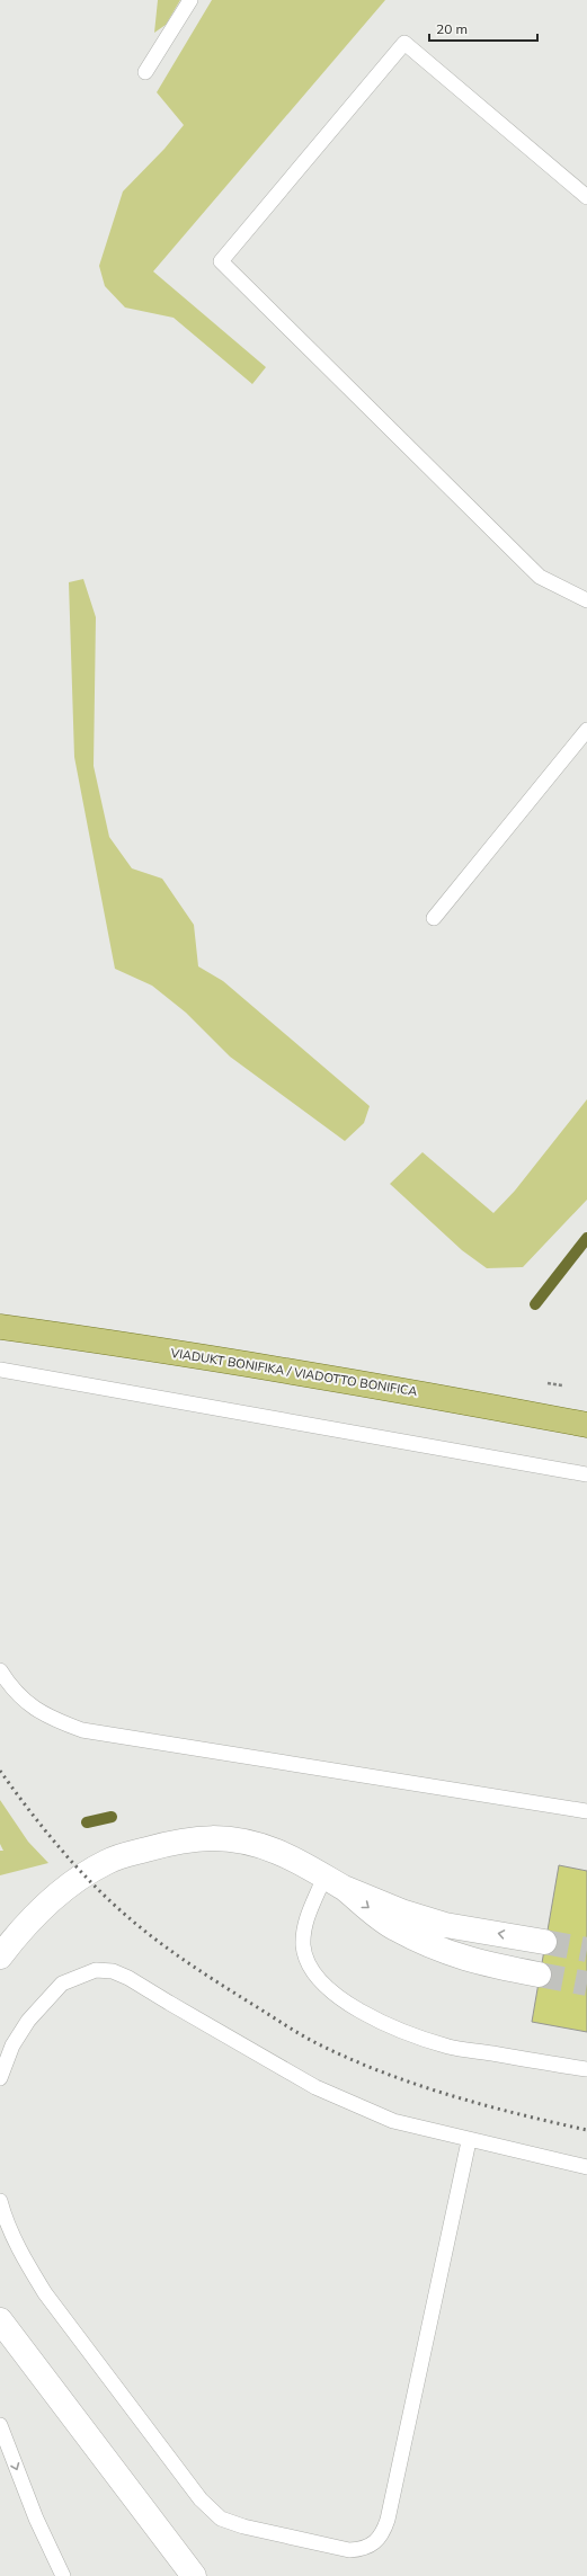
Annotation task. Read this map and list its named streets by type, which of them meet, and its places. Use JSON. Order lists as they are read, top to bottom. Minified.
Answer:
{"streets":{"main road":["VIADUKT BONIFIKA / VIADOTTO BONIFICA"]},"scale_bar":"20 m"}
